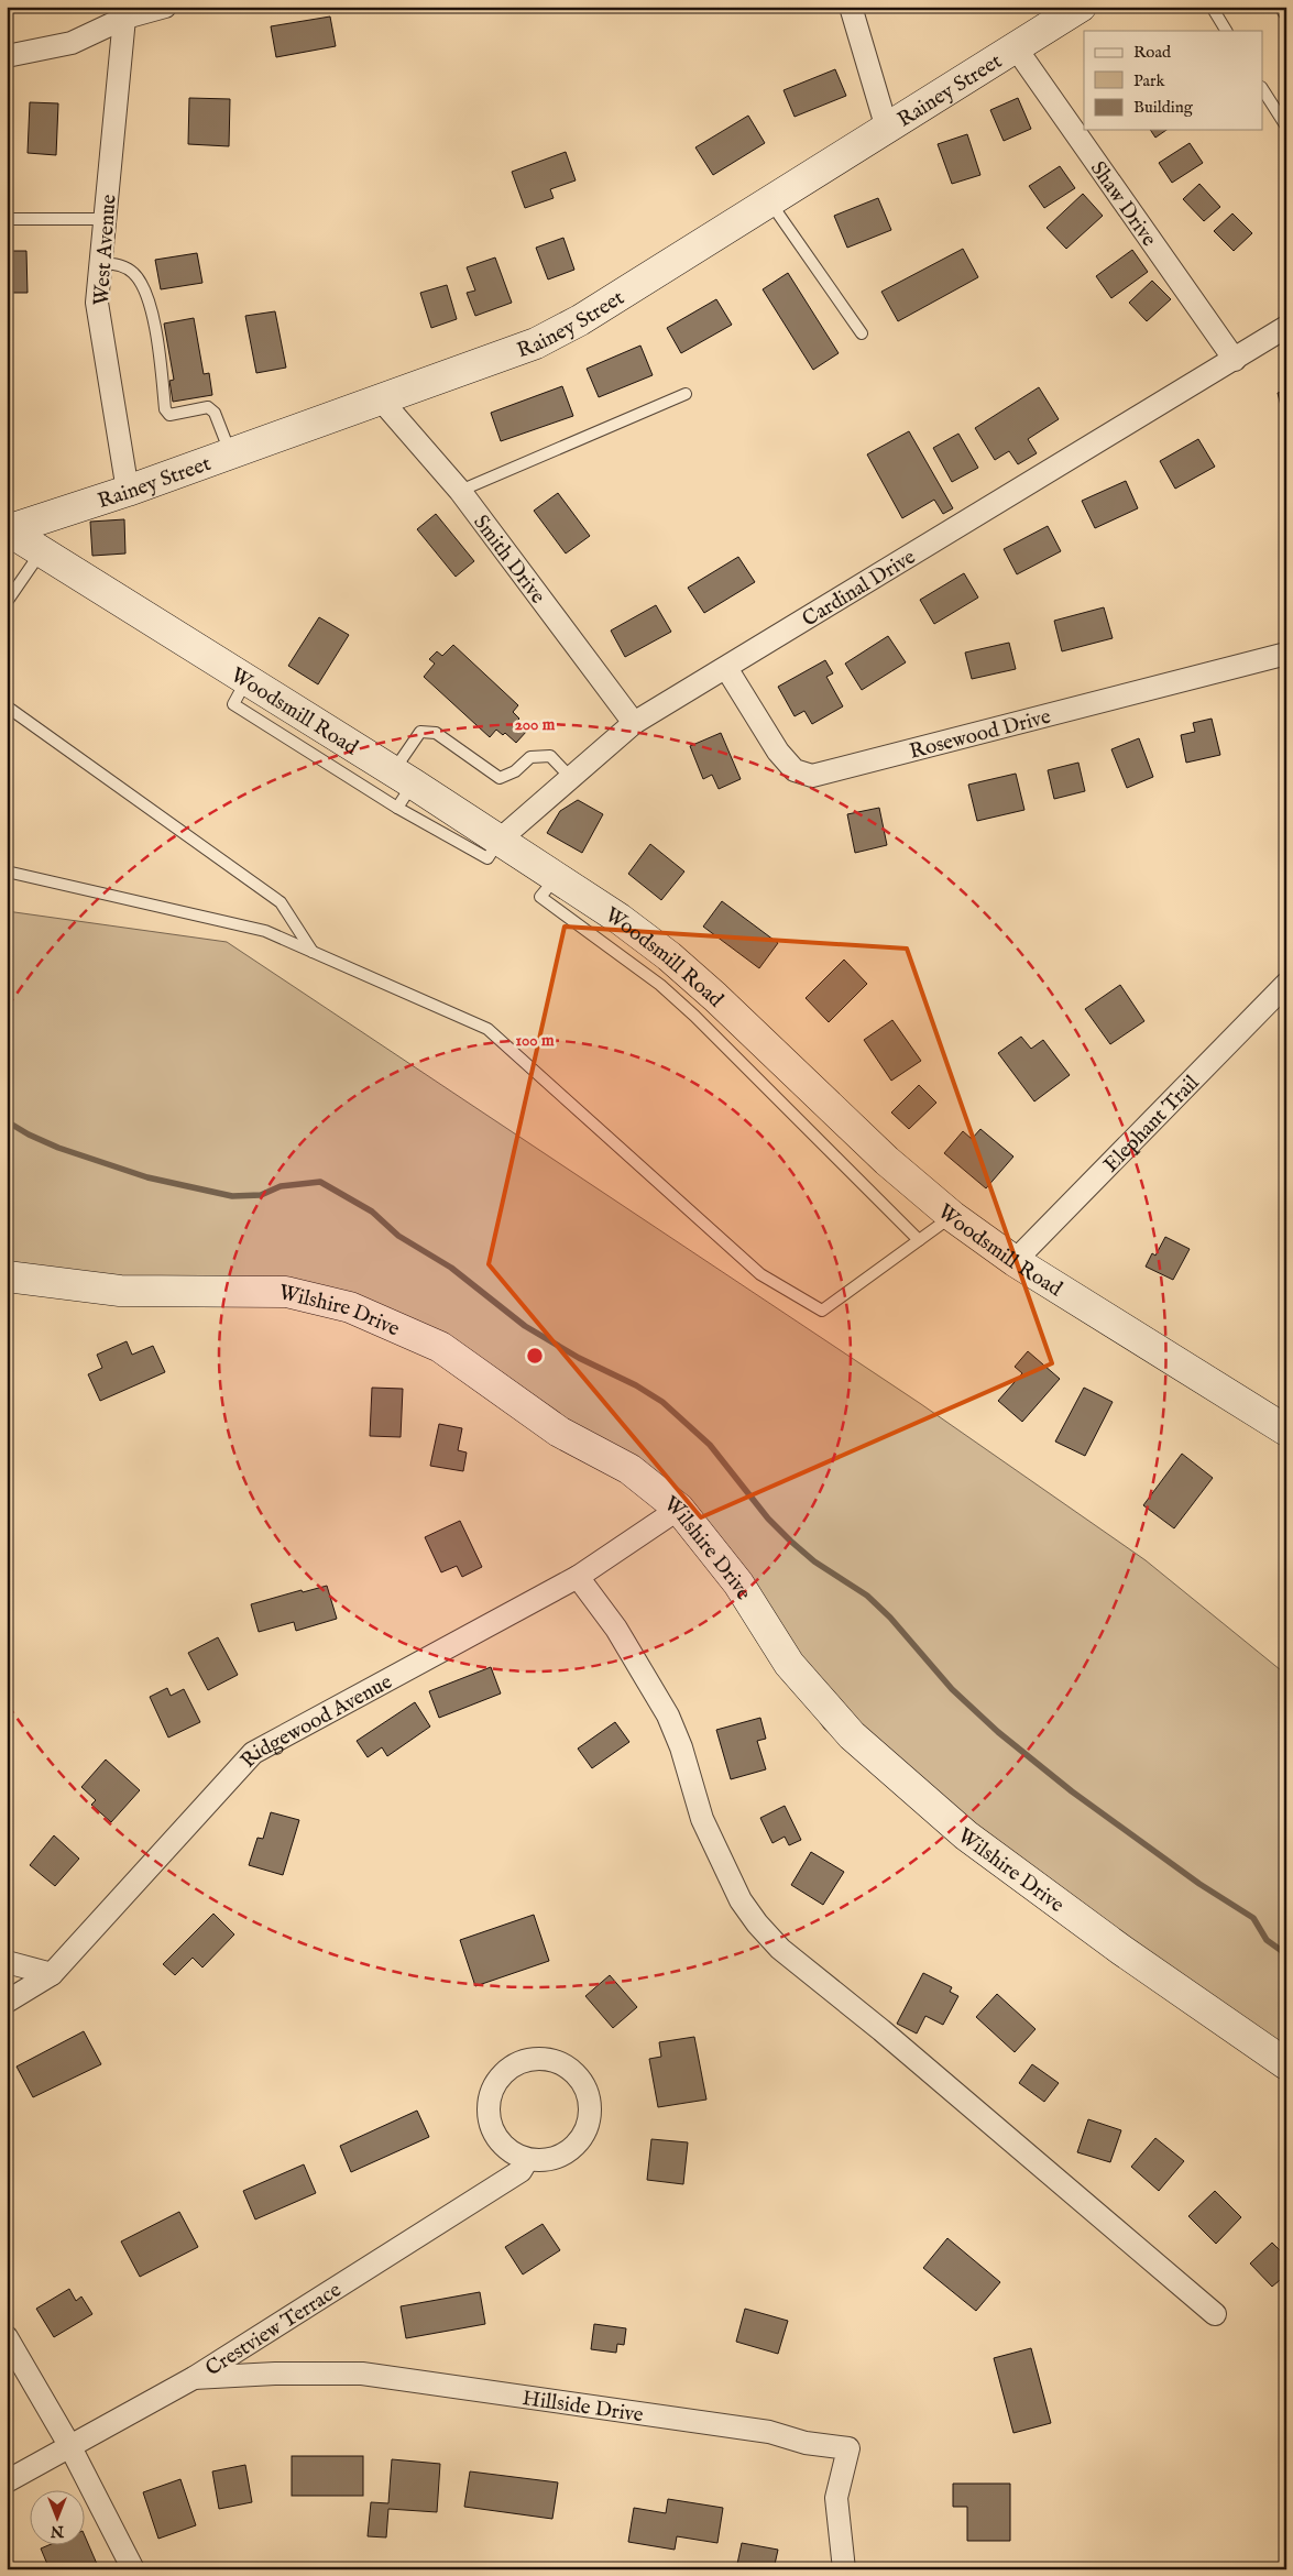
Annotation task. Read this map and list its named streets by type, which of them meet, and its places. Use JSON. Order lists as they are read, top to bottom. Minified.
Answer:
{"streets":{"street":["Rainey Street","Shaw Drive","West Avenue","Smith Drive","Cardinal Drive","Woodsmill Road","Rosewood Drive","Elephant Trail","Wilshire Drive","Ridgewood Avenue","Crestview Terrace","Hillside Drive"]},"crossings":[["Rainey Street","Shaw Drive"],["Rainey Street","West Avenue"],["Rainey Street","Smith Drive"],["Rainey Street","Woodsmill Road"],["Shaw Drive","Cardinal Drive"],["Smith Drive","Cardinal Drive"],["Cardinal Drive","Woodsmill Road"],["Cardinal Drive","Rosewood Drive"],["Woodsmill Road","Elephant Trail"],["Wilshire Drive","Ridgewood Avenue"],["Crestview Terrace","Hillside Drive"]],"legend":["Road","Park","Building"],"north":"bottom","rings":["200 m","100 m"]}
